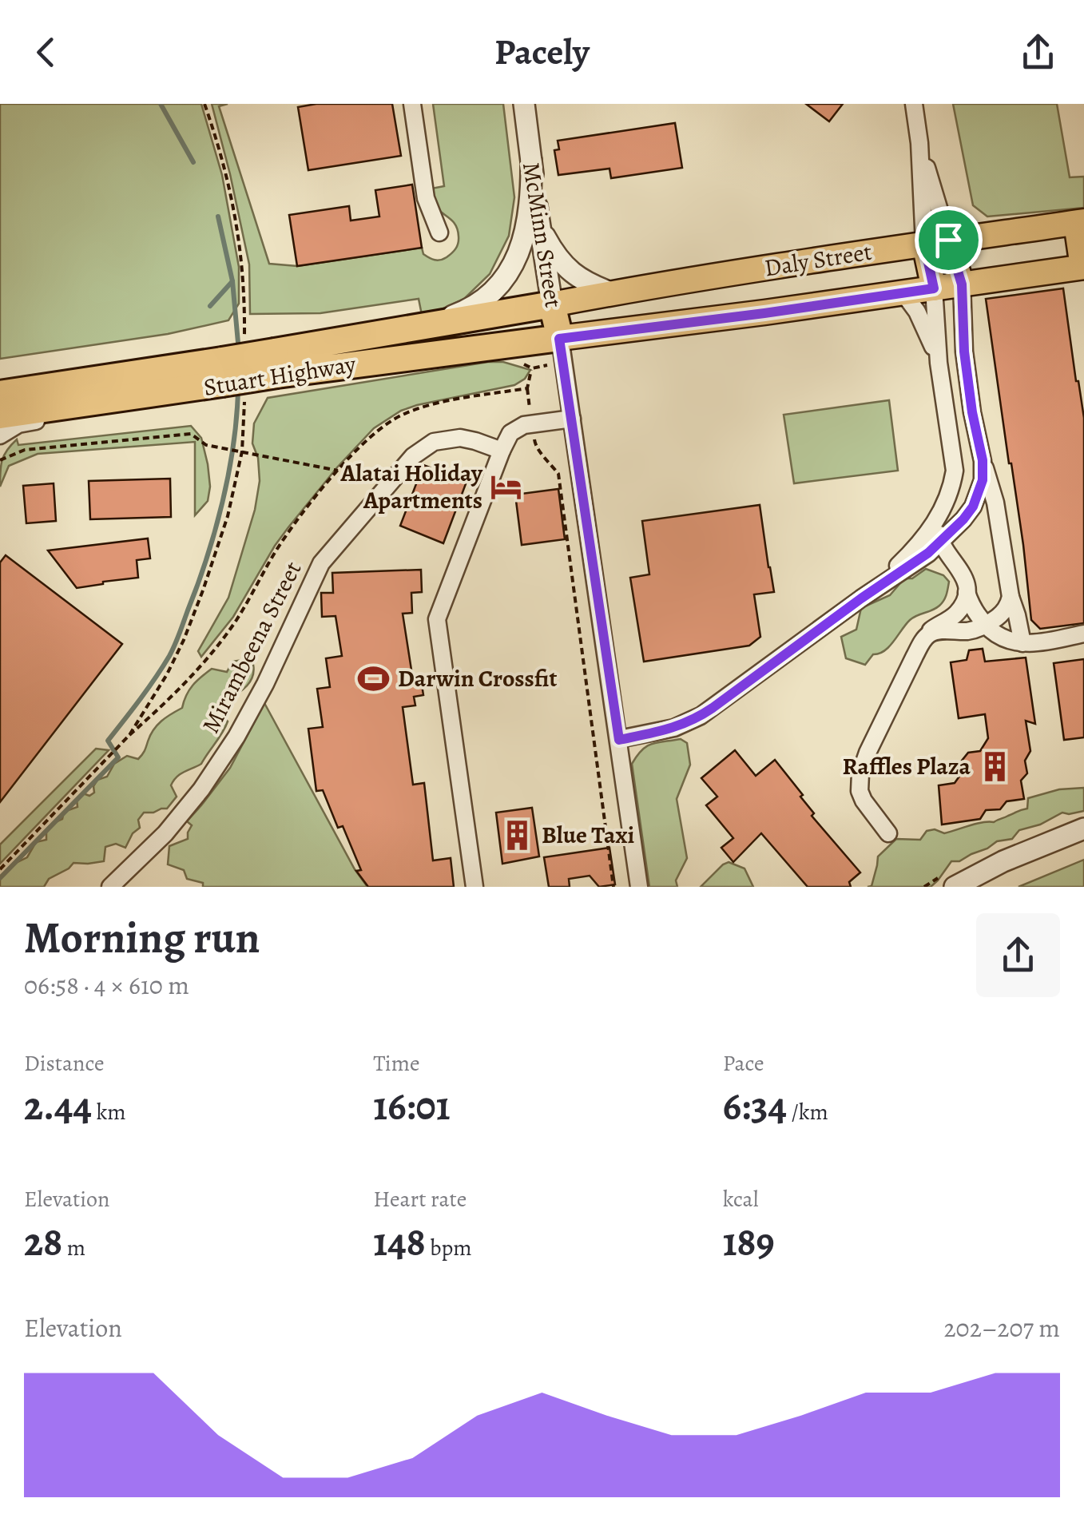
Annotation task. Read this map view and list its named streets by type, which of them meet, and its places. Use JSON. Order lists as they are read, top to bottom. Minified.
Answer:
{"streets":{"highway":["McMinn Street","Stuart Highway"],"main road":["Daly Street"],"street":["Mirambeena Street"]},"crossings":[["McMinn Street","Daly Street"],["McMinn Street","Stuart Highway"],["Daly Street","Stuart Highway"]],"places":{"hotel":["Alatai Holiday Apartments"],"sports":["Darwin Crossfit"],"building":["Raffles Plaza","Blue Taxi"]},"page":{"header":"Pacely","heading":["Morning run","06:58 · 4 × 610 m"],"stats":[["Distance","2.44 km"],["Time","16:01"],["Pace","6:34 /km"],["Elevation","28 m"],["Heart rate","148 bpm"],["kcal","189"]],"chart":["Elevation","202–207 m"]}}
